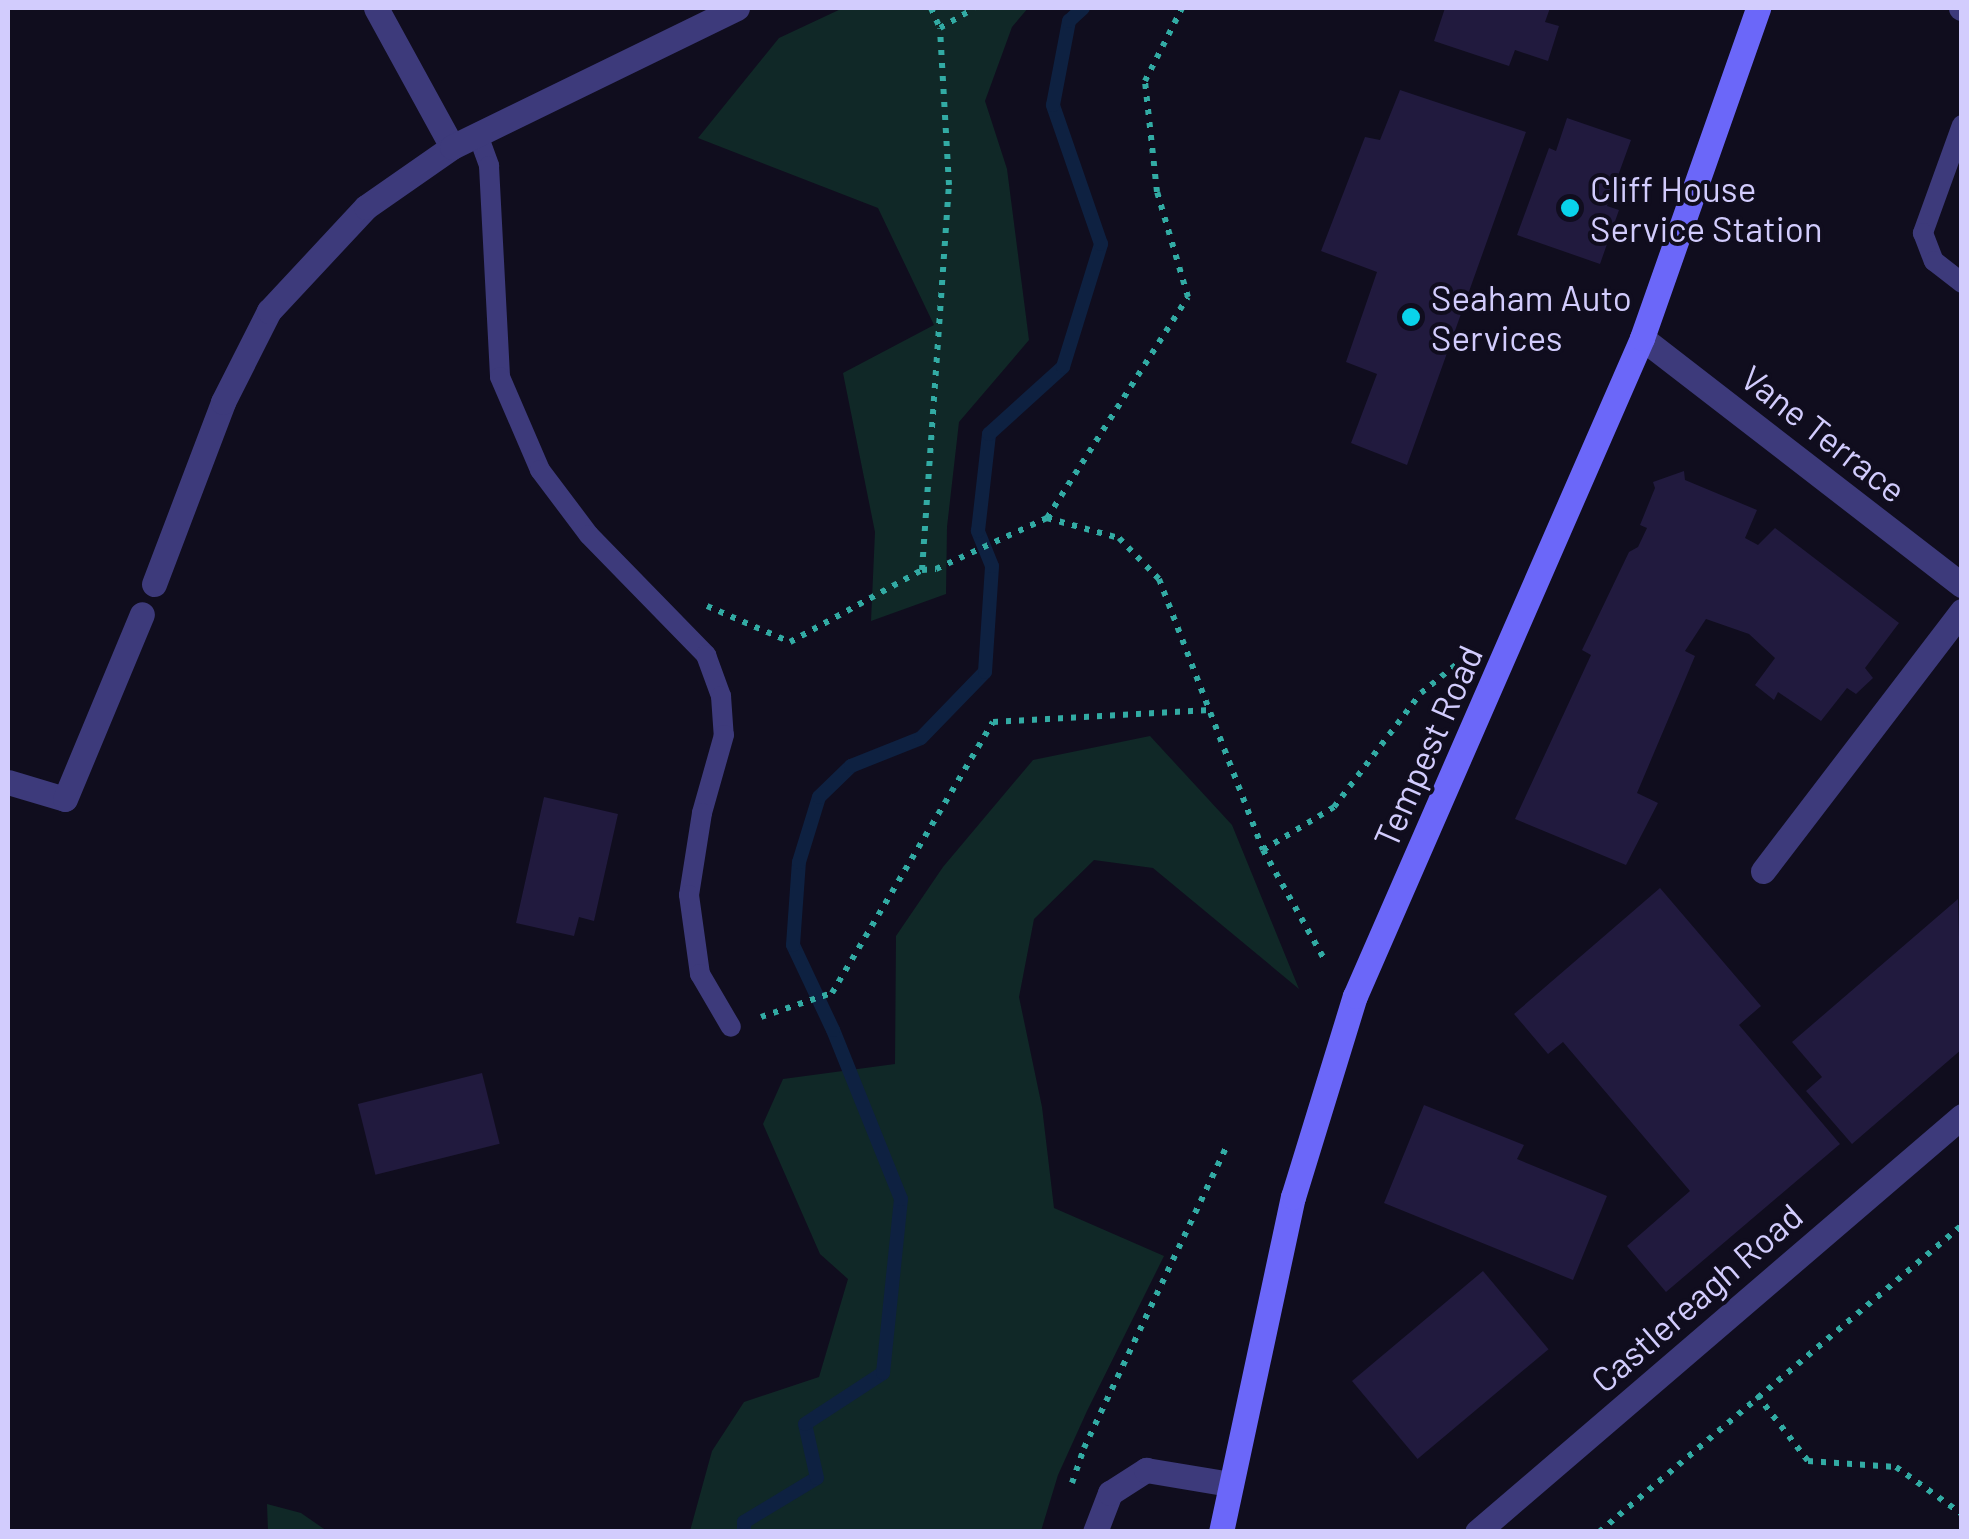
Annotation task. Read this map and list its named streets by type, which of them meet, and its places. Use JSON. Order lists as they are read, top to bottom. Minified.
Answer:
{"streets":{"main road":["Tempest Road"],"street":["Vane Terrace","Castlereagh Road"]},"crossings":[["Vane Terrace","Tempest Road"]],"places":["Cliff House Service Station","Seaham Auto Services"]}
